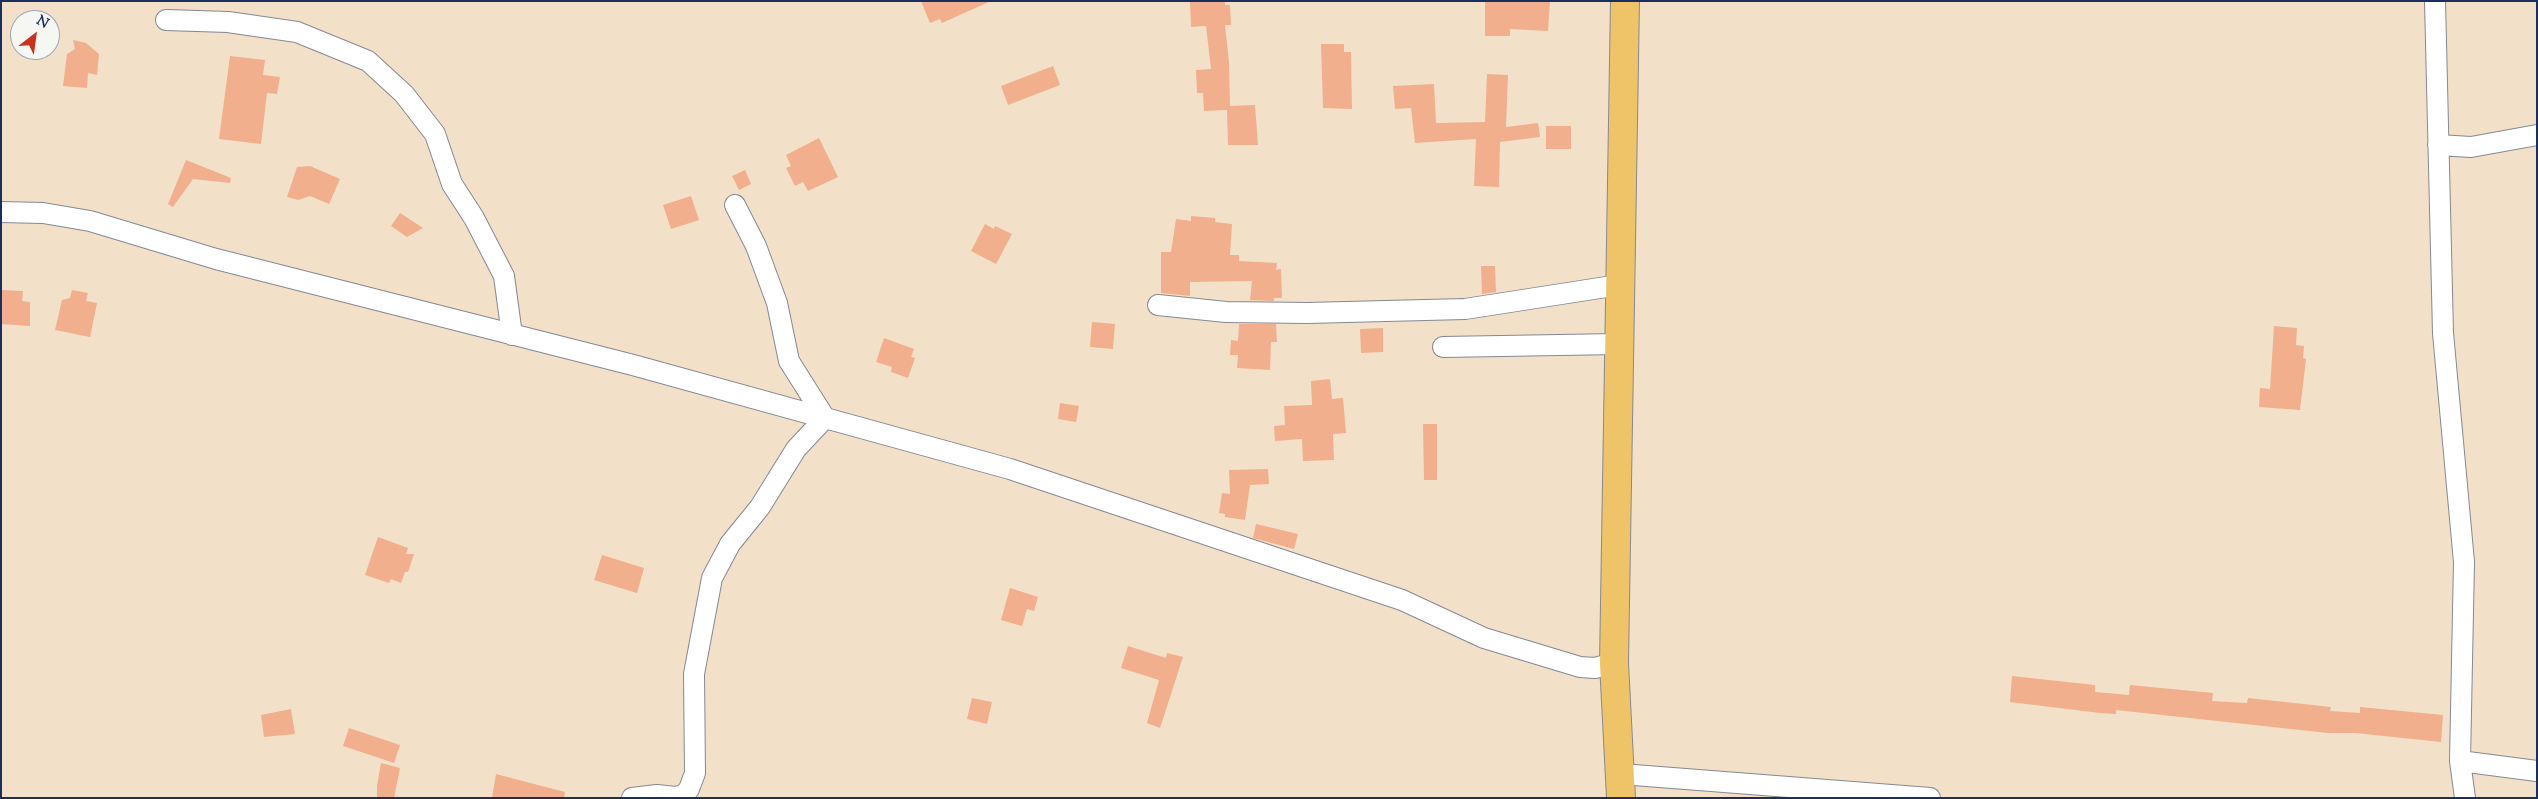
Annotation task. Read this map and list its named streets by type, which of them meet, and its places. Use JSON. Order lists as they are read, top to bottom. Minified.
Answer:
{"north":"top right"}
